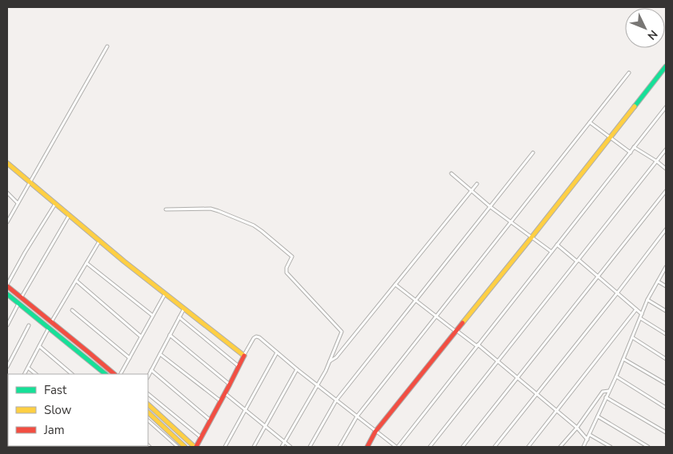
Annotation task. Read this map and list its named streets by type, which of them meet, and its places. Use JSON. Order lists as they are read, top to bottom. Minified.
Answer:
{"legend":["Fast","Slow","Jam"],"north":"bottom right"}
